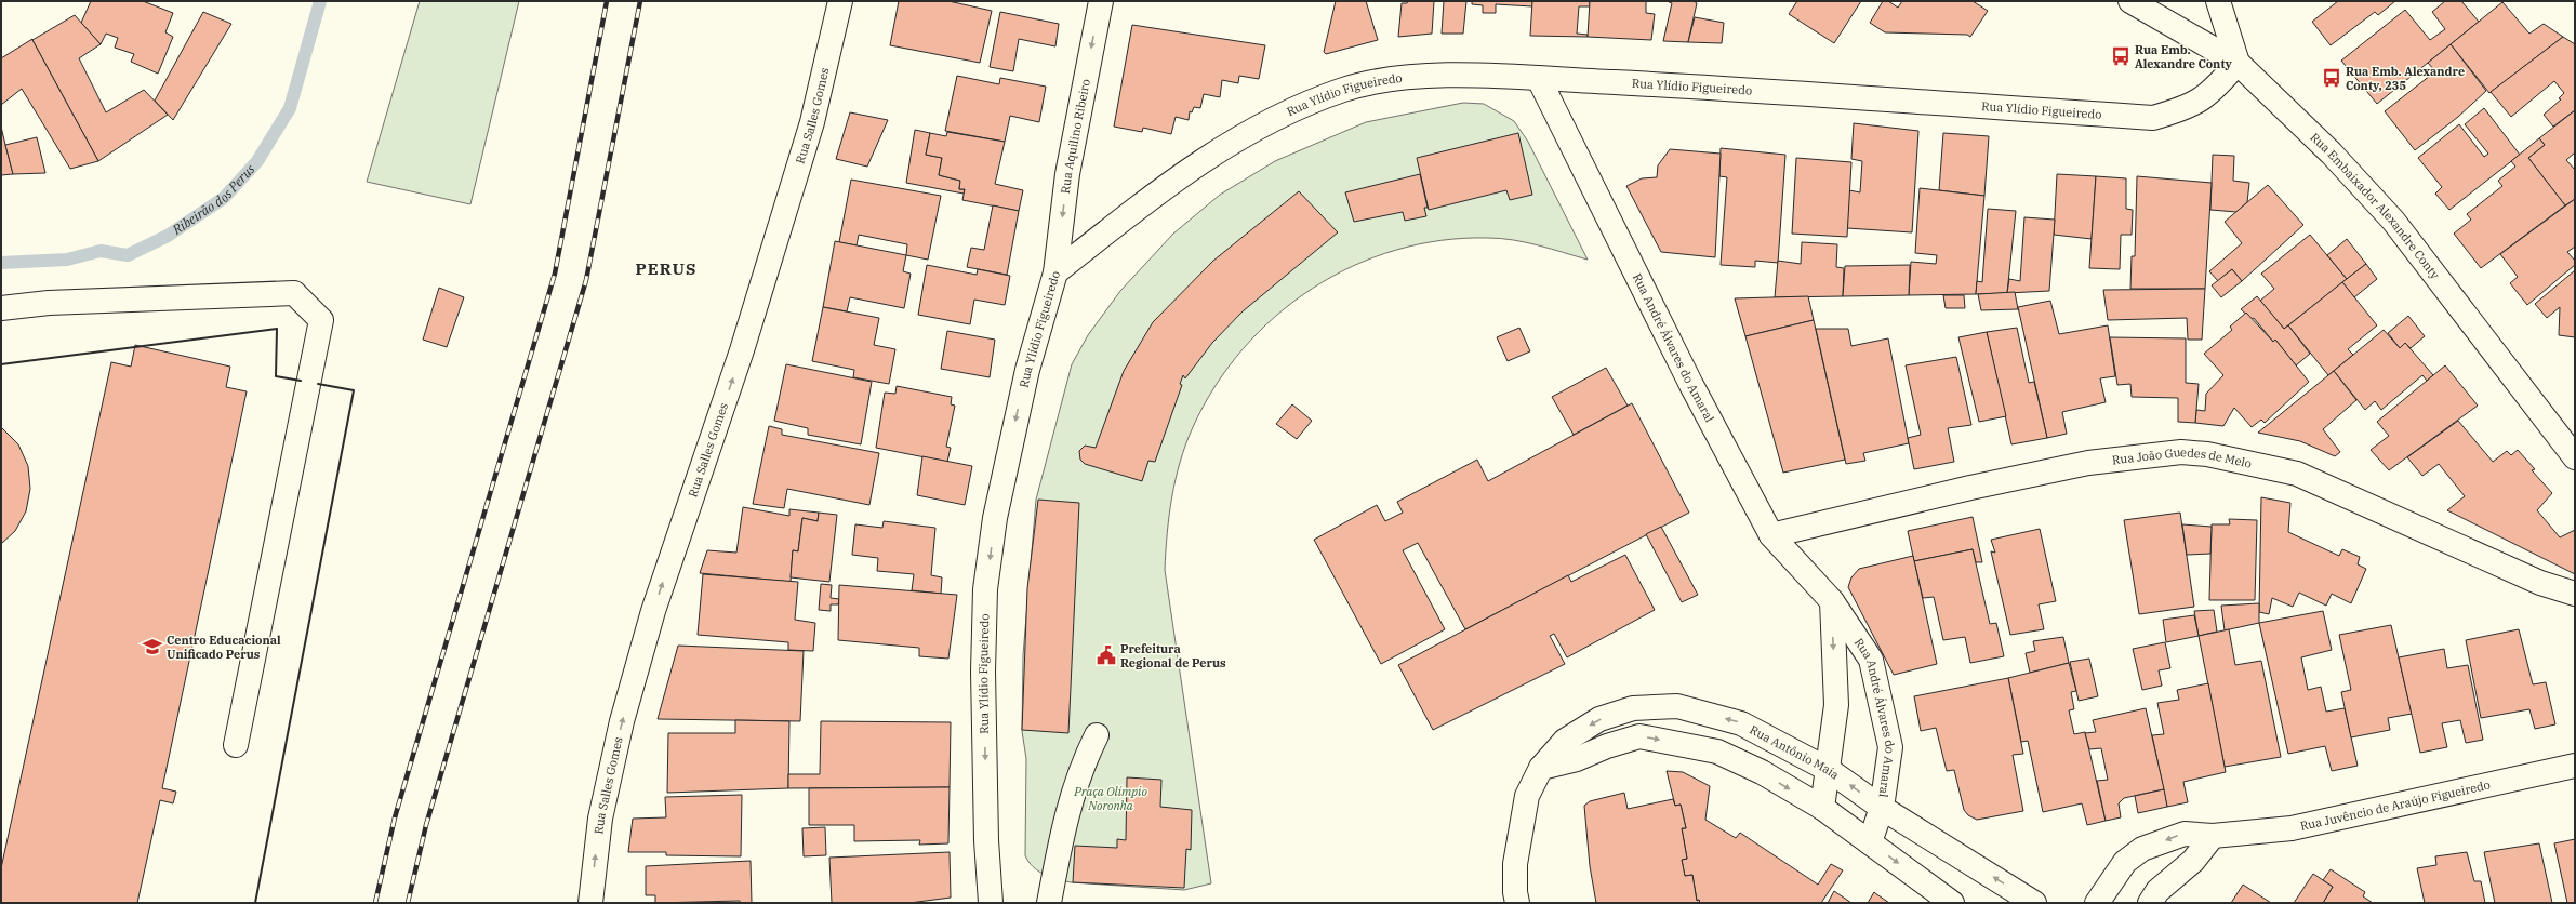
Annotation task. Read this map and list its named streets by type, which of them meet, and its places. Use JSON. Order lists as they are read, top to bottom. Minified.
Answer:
{"streets":{"street":["Rua Ylídio Figueiredo","Rua Salles Gomes","Rua Aquilino Ribeiro","Rua Embaixador Alexandre Conty","Rua André Álvares do Amaral","Rua João Guedes de Melo","Rua Antônio Maia","Rua Juvêncio de Araújo Figueiredo"]},"crossings":[["Rua Ylídio Figueiredo","Rua Aquilino Ribeiro"],["Rua Ylídio Figueiredo","Rua Embaixador Alexandre Conty"],["Rua Ylídio Figueiredo","Rua André Álvares do Amaral"],["Rua André Álvares do Amaral","Rua João Guedes de Melo"],["Rua André Álvares do Amaral","Rua Antônio Maia"]],"one_way":["Rua Salles Gomes","Rua Aquilino Ribeiro"],"districts":["PERUS"],"water":["Ribeirão dos Perus"],"parks":["Praça Olímpio Noronha"],"places":{"bus stop":["Rua Emb. Alexandre Conty","Rua Emb. Alexandre Conty, 235"],"school or university":["Centro Educacional Unificado Perus"],"public building":["Prefeitura Regional de Perus"]}}
